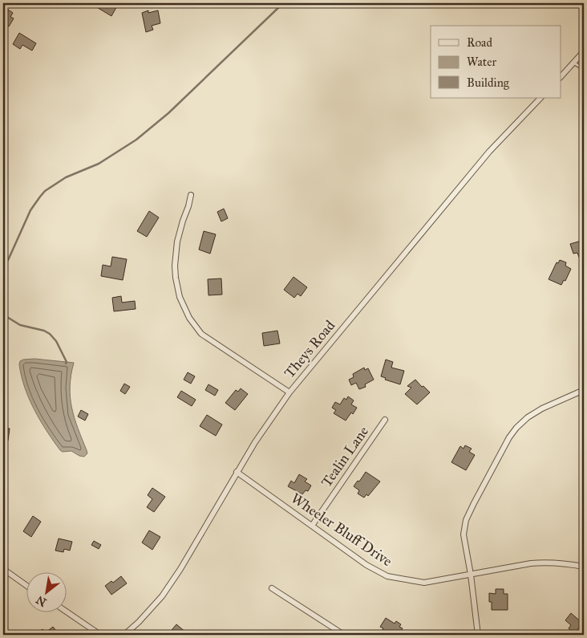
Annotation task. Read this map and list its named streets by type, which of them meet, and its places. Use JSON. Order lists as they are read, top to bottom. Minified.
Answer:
{"streets":{"street":["Theys Road","Tealin Lane","Wheeler Bluff Drive"]},"crossings":[["Theys Road","Wheeler Bluff Drive"],["Tealin Lane","Wheeler Bluff Drive"]],"legend":["Road","Water","Building"],"north":"bottom left"}
